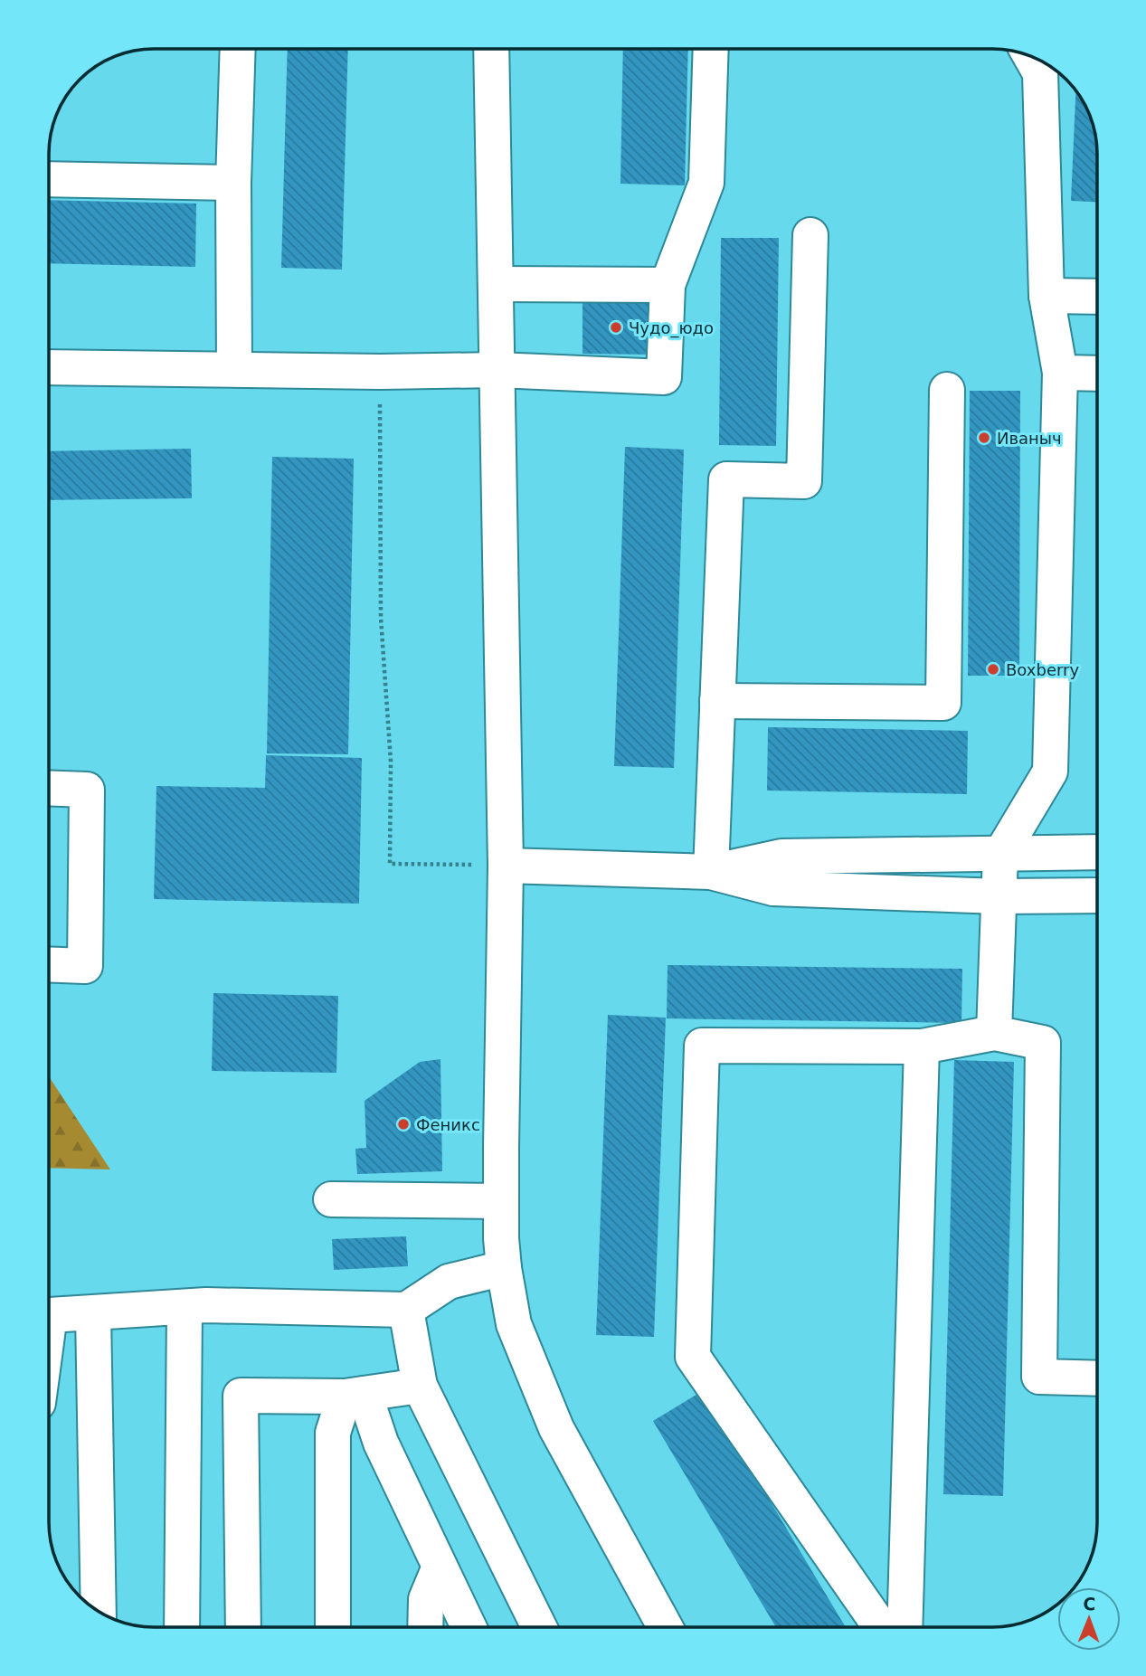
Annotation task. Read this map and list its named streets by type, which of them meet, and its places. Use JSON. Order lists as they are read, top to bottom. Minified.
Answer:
{"places":["Чудо_юдо","Иваныч","Boxberry","Феникс"],"north":"top"}
